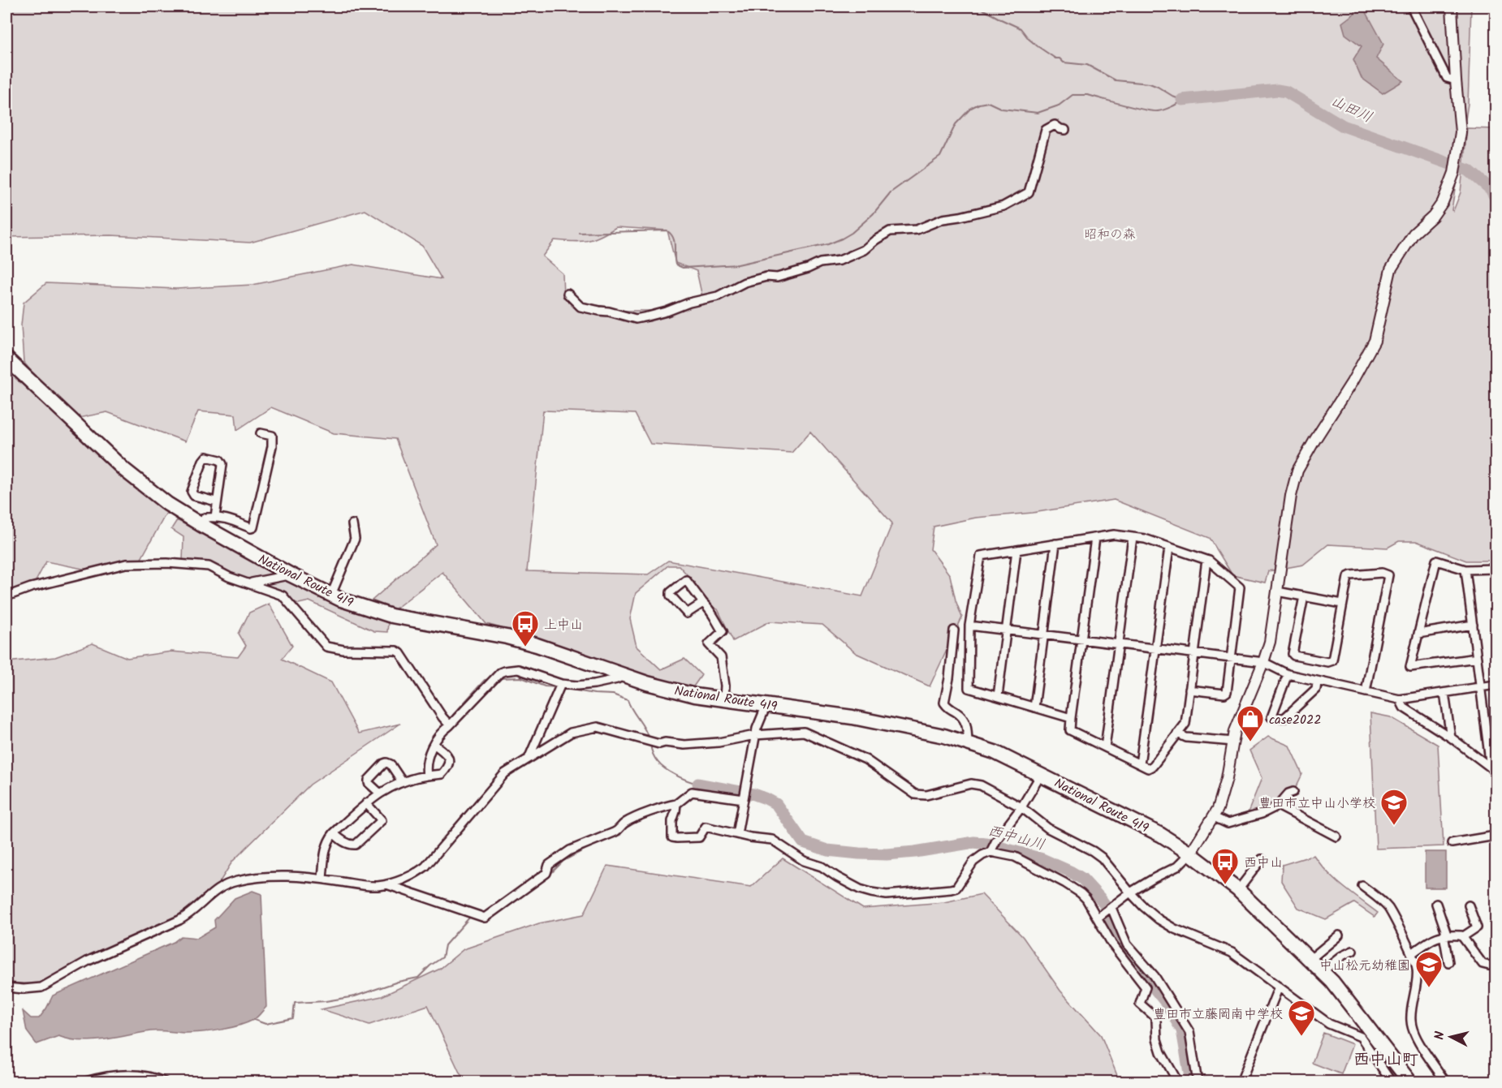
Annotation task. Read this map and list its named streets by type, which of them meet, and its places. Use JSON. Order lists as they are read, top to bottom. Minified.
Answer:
{"streets":{"highway":["National Route 419"]},"districts":["西中山町"],"water":["山田川","西中山川"],"parks":["昭和の森"],"places":{"bus stop":["上中山","西中山"],"shop":["case2022"],"school or university":["豊田市立中山小学校","中山松元幼稚園","豊田市立藤岡南中学校"]},"north":"left"}
